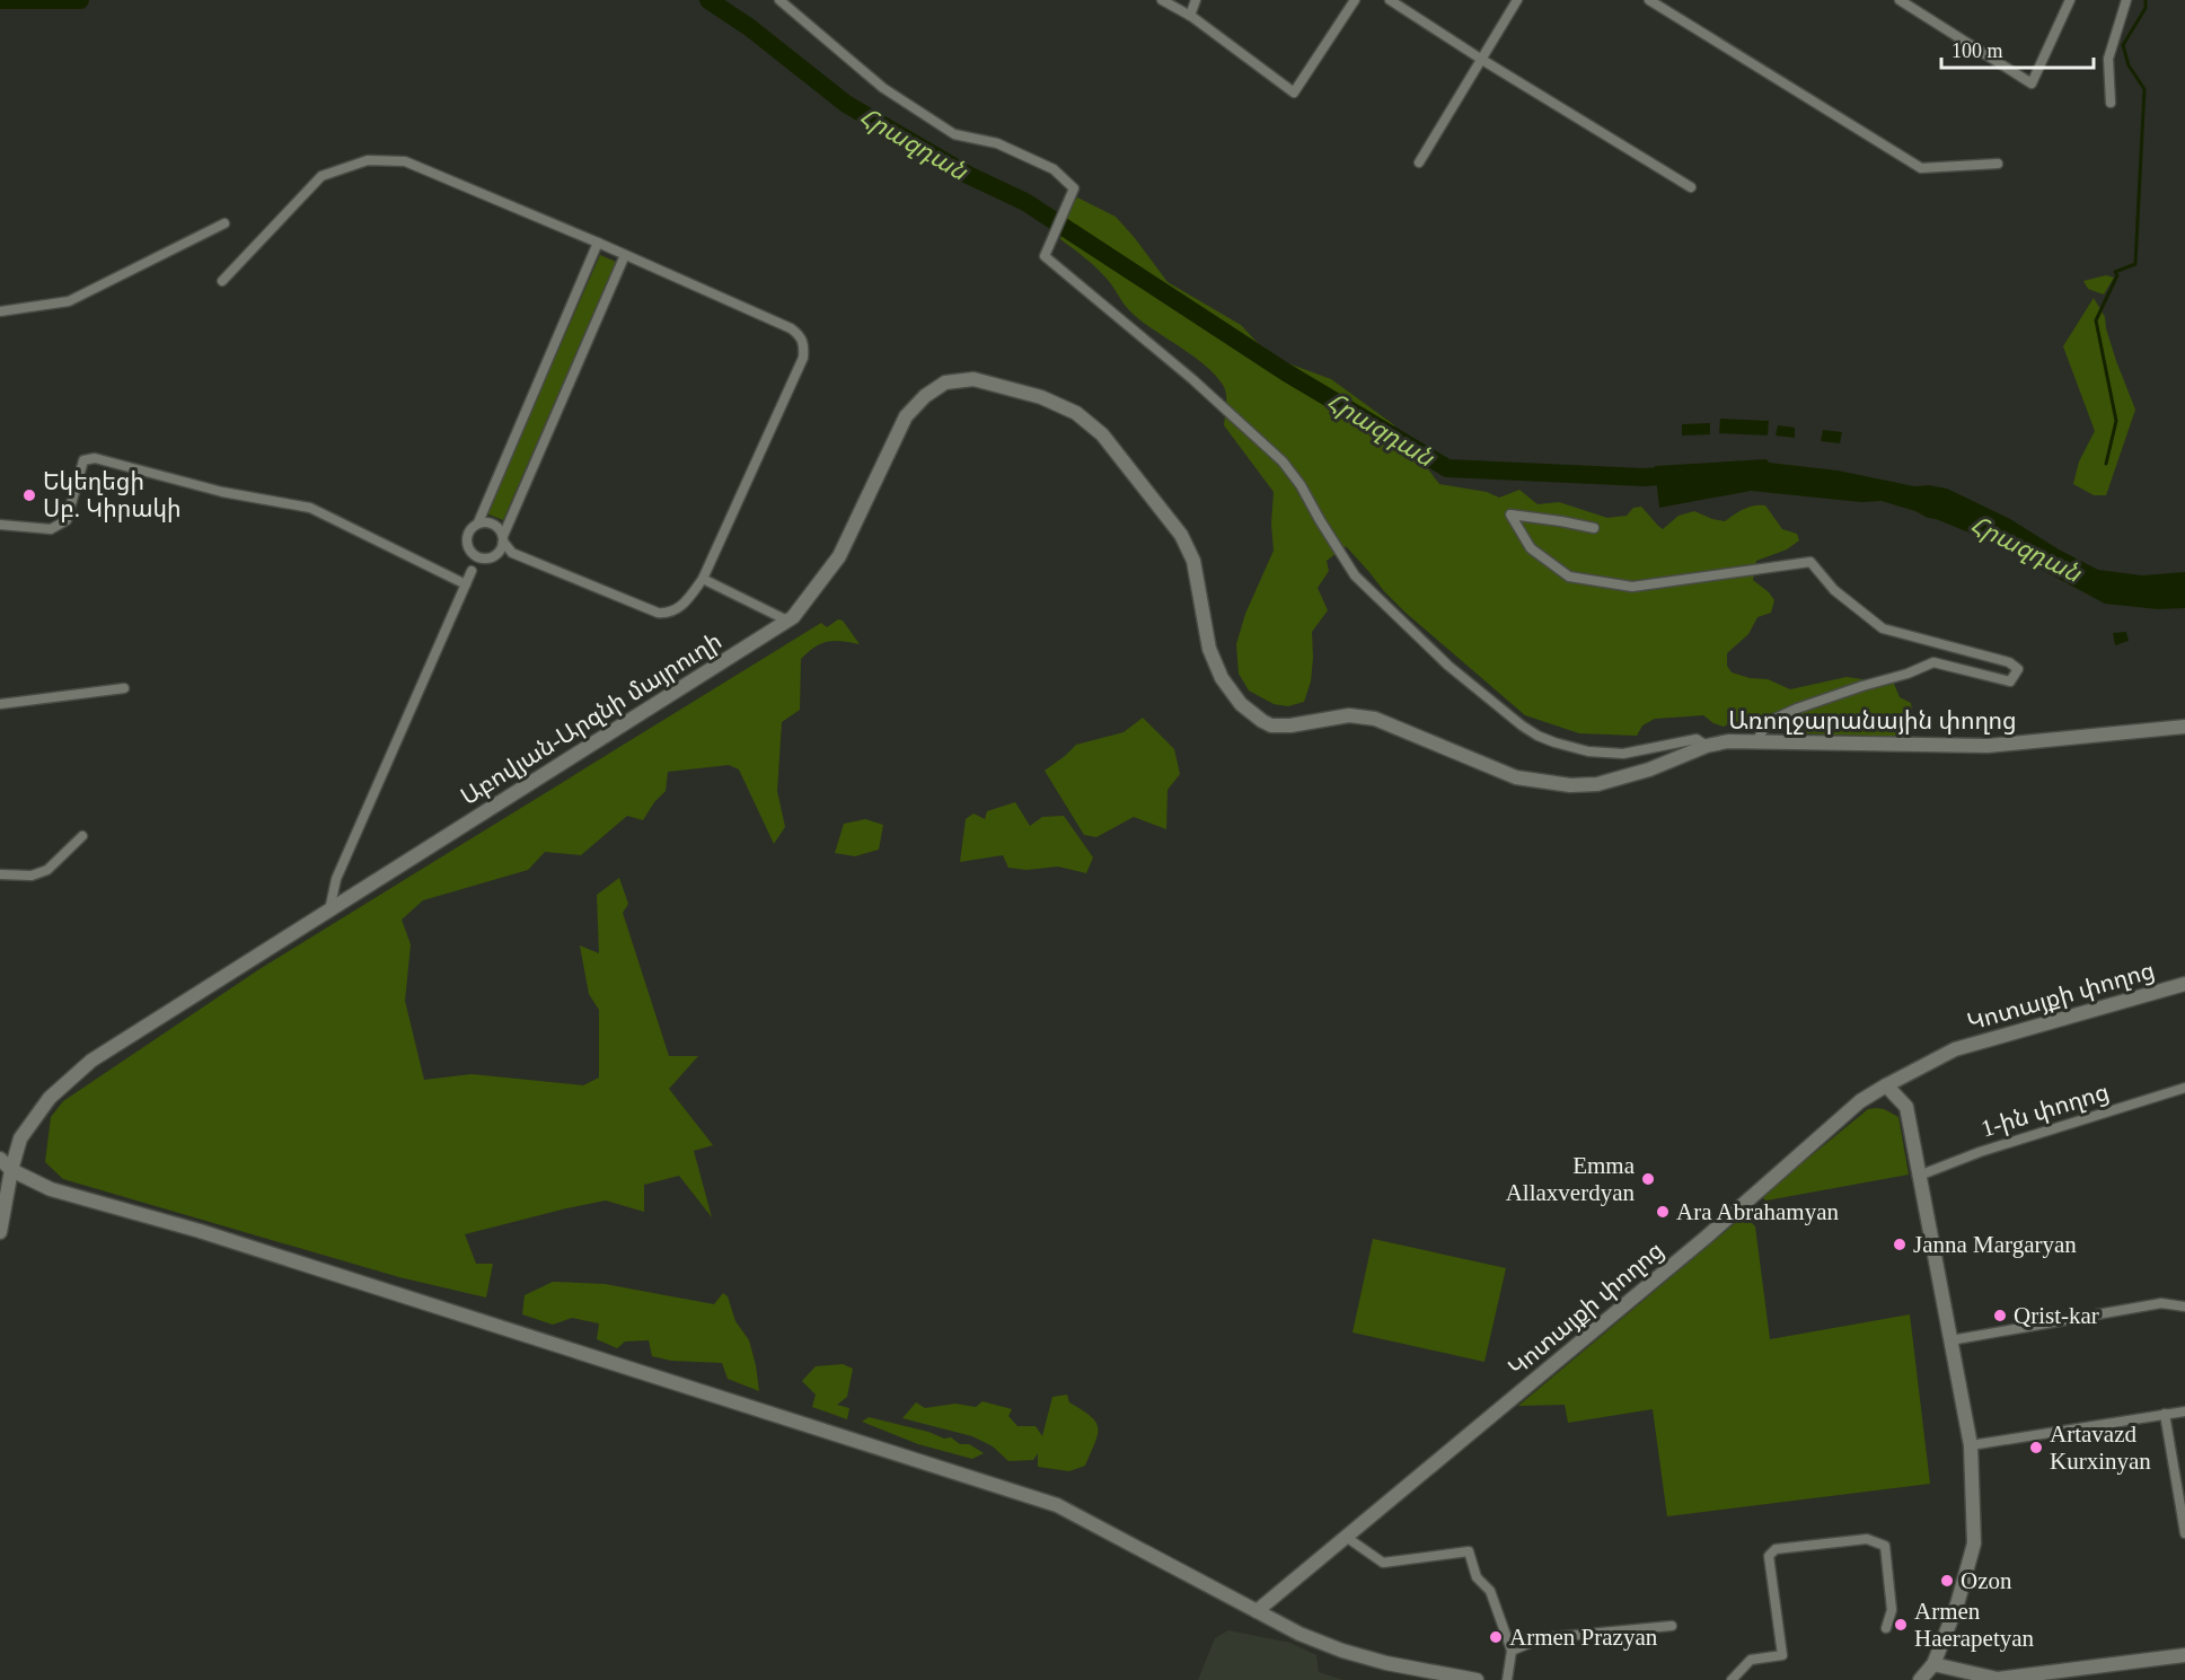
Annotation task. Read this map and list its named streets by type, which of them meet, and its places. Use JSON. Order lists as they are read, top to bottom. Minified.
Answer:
{"streets":{"street":["Աբովյան-Արզնի մայրուղի","Առողջարանային փողոց","Կոտայքի փողոց","1-ին փողոց"]},"crossings":[["Աբովյան-Արզնի մայրուղի","Առողջարանային փողոց"]],"water":["Հրազդան"],"places":["Եկեղեցի Սբ. Կիրակի","Emma Allaxverdyan","Ara Abrahamyan","Janna Margaryan","Qrist-kar","Artavazd Kurxinyan","Ozon","Armen Haerapetyan","Armen Prazyan"],"scale_bar":"100 m"}
